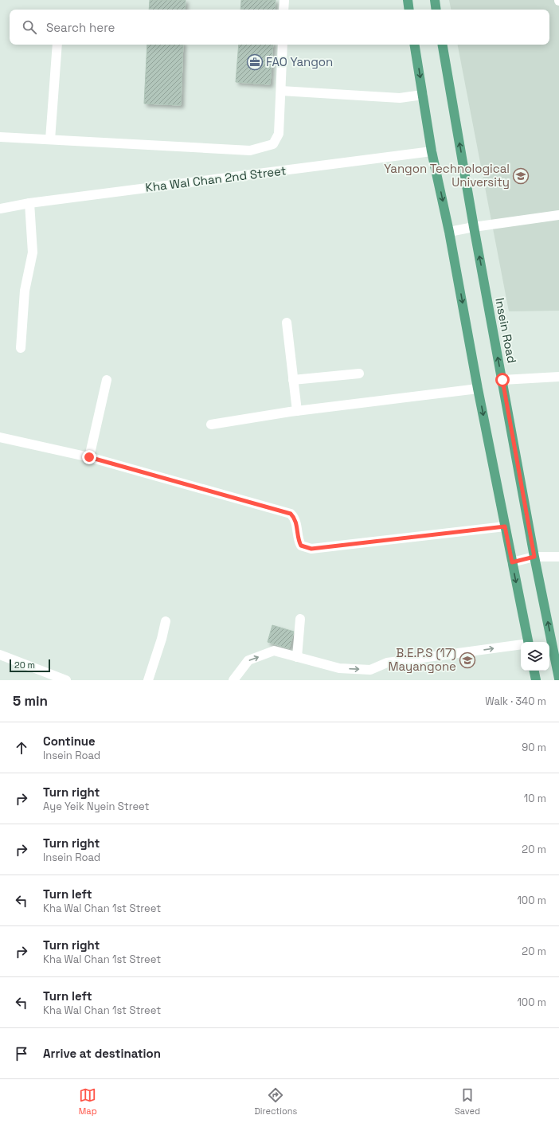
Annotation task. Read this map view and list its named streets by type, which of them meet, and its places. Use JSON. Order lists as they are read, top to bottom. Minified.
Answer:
{"streets":{"main road":["Insein Road"],"street":["Kha Wal Chan 2nd Street"]},"places":{"office":["FAO Yangon"],"school or university":["Yangon Technological University","B.E.P.S (17) Mayangone"]},"scale_bar":"20 m","page":{"search":"Search here","scale":"20 m","heading":["5 min","Walk · 340 m"],"list":[["Continue","Insein Road","90 m"],["Turn right","Aye Yeik Nyein Street","10 m"],["Turn right","Insein Road","20 m"],["Turn left","Kha Wal Chan 1st Street","100 m"],["Turn right","Kha Wal Chan 1st Street","20 m"],["Turn left","Kha Wal Chan 1st Street","100 m"],"Arrive at destination"],"nav":["Map","Directions","Saved"]}}
